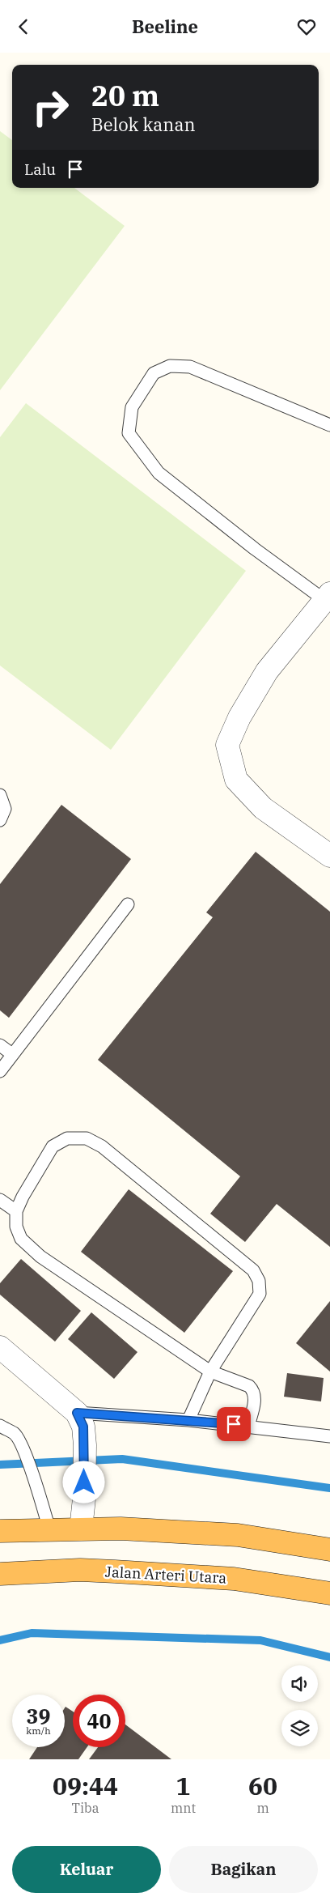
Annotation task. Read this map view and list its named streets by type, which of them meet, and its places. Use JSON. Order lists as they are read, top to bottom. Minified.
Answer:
{"streets":{"highway":["Jalan Arteri Utara"]},"page":{"header":"Beeline","turn":["20 m","Belok kanan"],"then":"Lalu","speed":"39 km/h","limit":"40","eta":["09:44","Tiba","1","mnt","60","m"],"buttons":["Keluar","Bagikan"]}}
